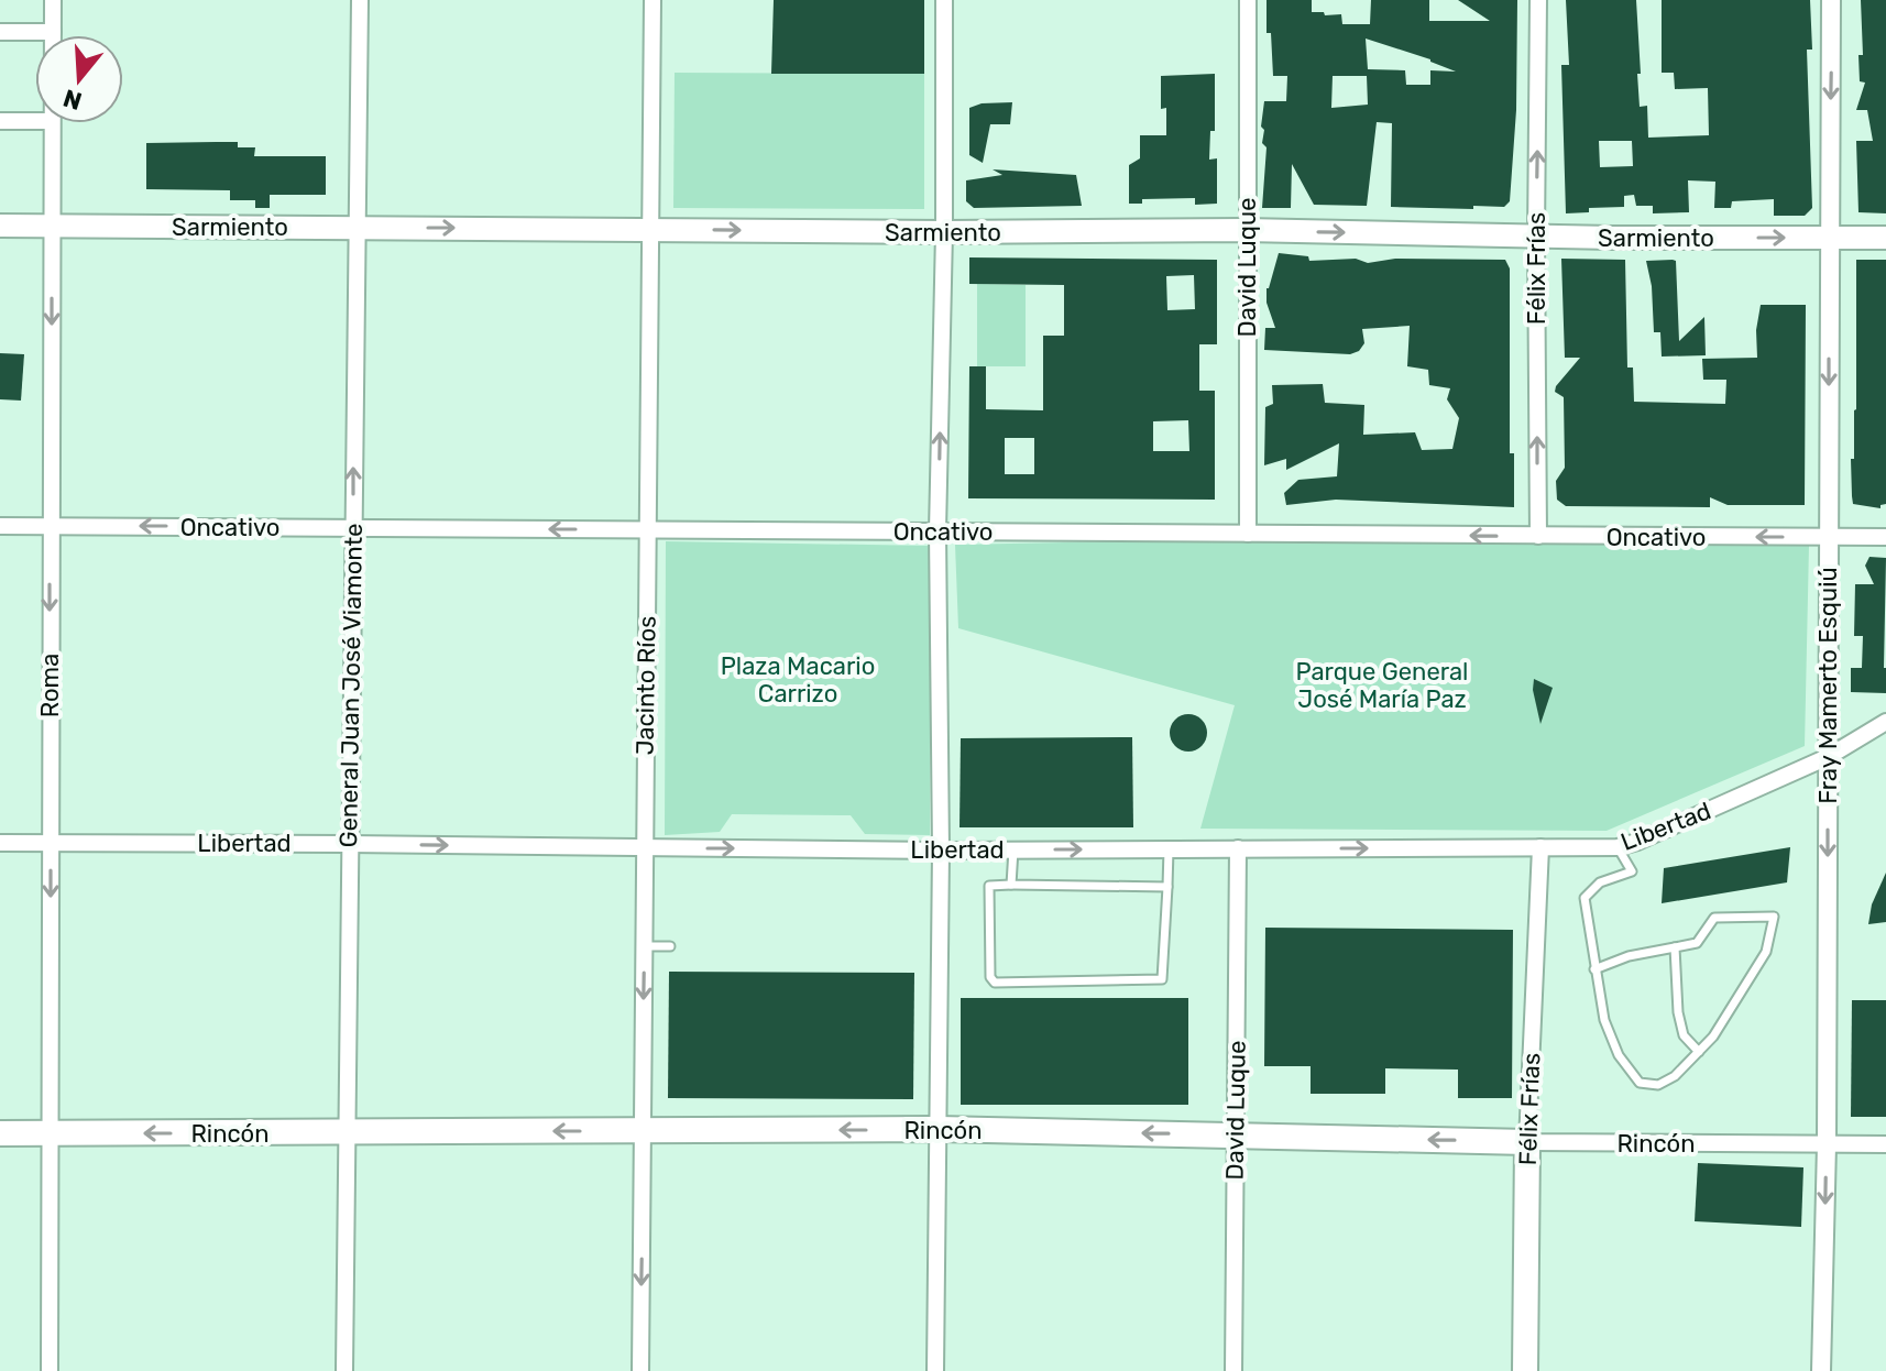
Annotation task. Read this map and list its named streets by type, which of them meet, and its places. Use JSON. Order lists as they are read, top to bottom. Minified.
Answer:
{"streets":{"main road":["Sarmiento","Félix Frías","Rincón"],"street":["David Luque","Oncativo","Roma","General Juan José Viamonte","Jacinto Ríos","Fray Mamerto Esquiú","Libertad"]},"crossings":[["Sarmiento","David Luque"],["Sarmiento","Félix Frías"],["Sarmiento","Roma"],["Sarmiento","General Juan José Viamonte"],["Sarmiento","Jacinto Ríos"],["Sarmiento","Fray Mamerto Esquiú"],["David Luque","Oncativo"],["David Luque","Libertad"],["David Luque","Rincón"],["Félix Frías","Oncativo"],["Félix Frías","Libertad"],["Félix Frías","Rincón"],["Oncativo","Roma"],["Oncativo","General Juan José Viamonte"],["Oncativo","Jacinto Ríos"],["Oncativo","Fray Mamerto Esquiú"],["Roma","Libertad"],["Roma","Rincón"],["General Juan José Viamonte","Libertad"],["General Juan José Viamonte","Rincón"],["Jacinto Ríos","Libertad"],["Jacinto Ríos","Rincón"],["Fray Mamerto Esquiú","Libertad"],["Fray Mamerto Esquiú","Rincón"]],"one_way":["Sarmiento","Félix Frías","Oncativo","Roma","Fray Mamerto Esquiú","Libertad","Rincón"],"parks":["Plaza Macario Carrizo","Parque General José María Paz"],"north":"bottom"}
